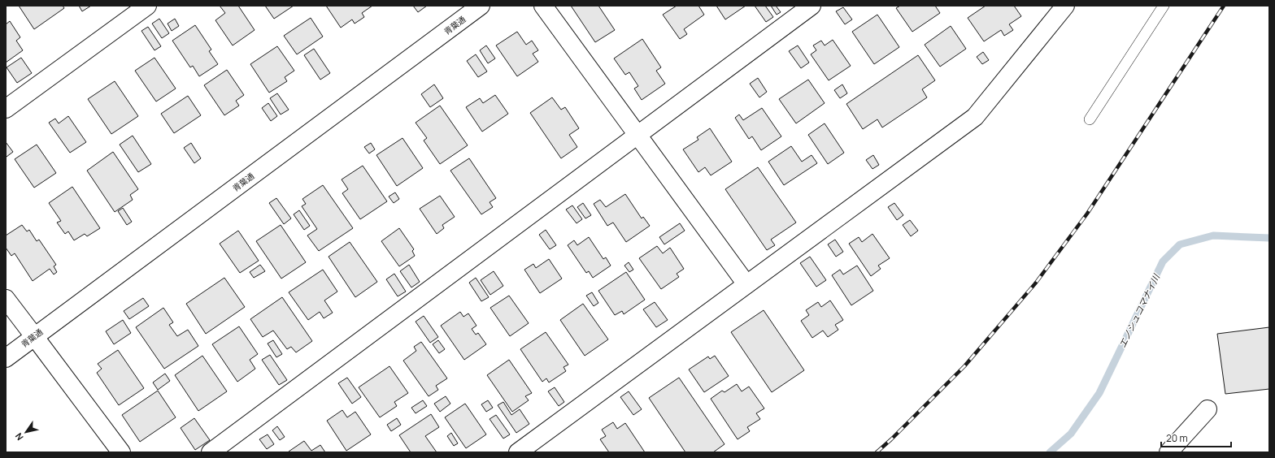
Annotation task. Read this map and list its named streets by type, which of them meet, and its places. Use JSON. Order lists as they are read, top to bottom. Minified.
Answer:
{"streets":{"street":["青葉通"]},"water":["エノシュコマナイ川"],"scale_bar":"20 m","north":"bottom left"}
